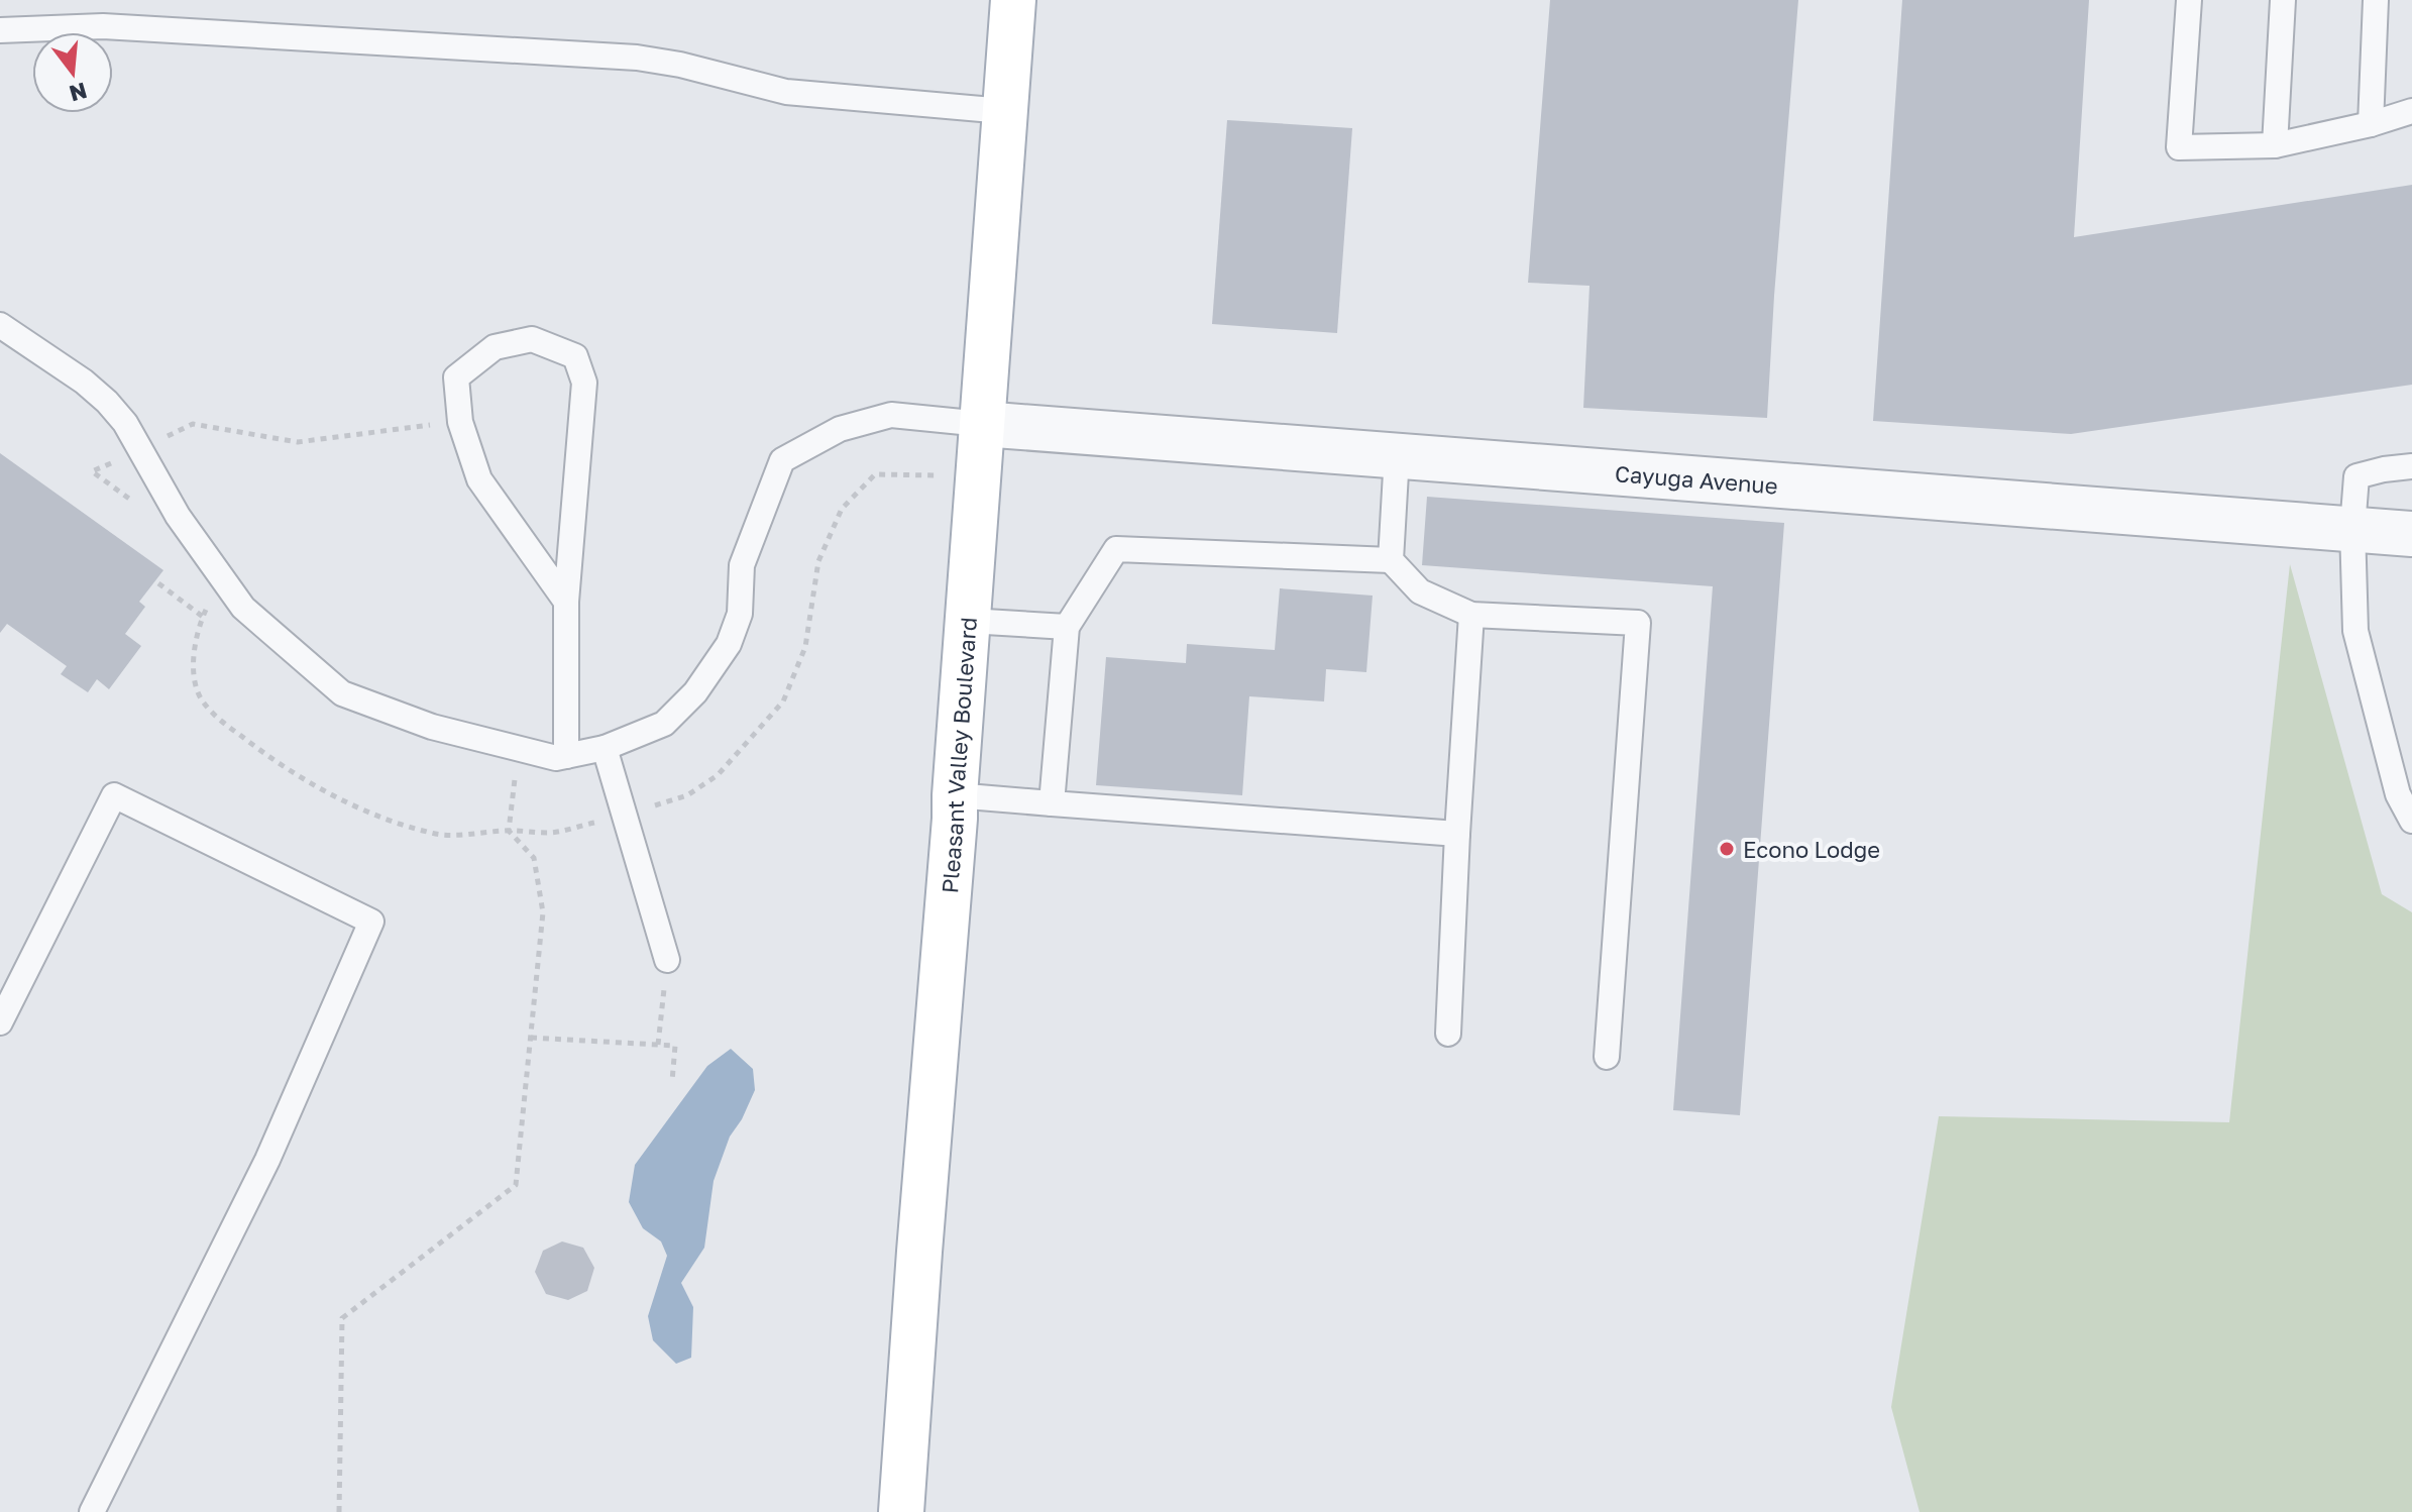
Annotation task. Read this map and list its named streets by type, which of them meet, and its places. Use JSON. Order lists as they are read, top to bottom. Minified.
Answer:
{"streets":{"main road":["Pleasant Valley Boulevard"],"street":["Cayuga Avenue"]},"crossings":[["Cayuga Avenue","Pleasant Valley Boulevard"]],"places":["Econo Lodge"],"north":"bottom"}
